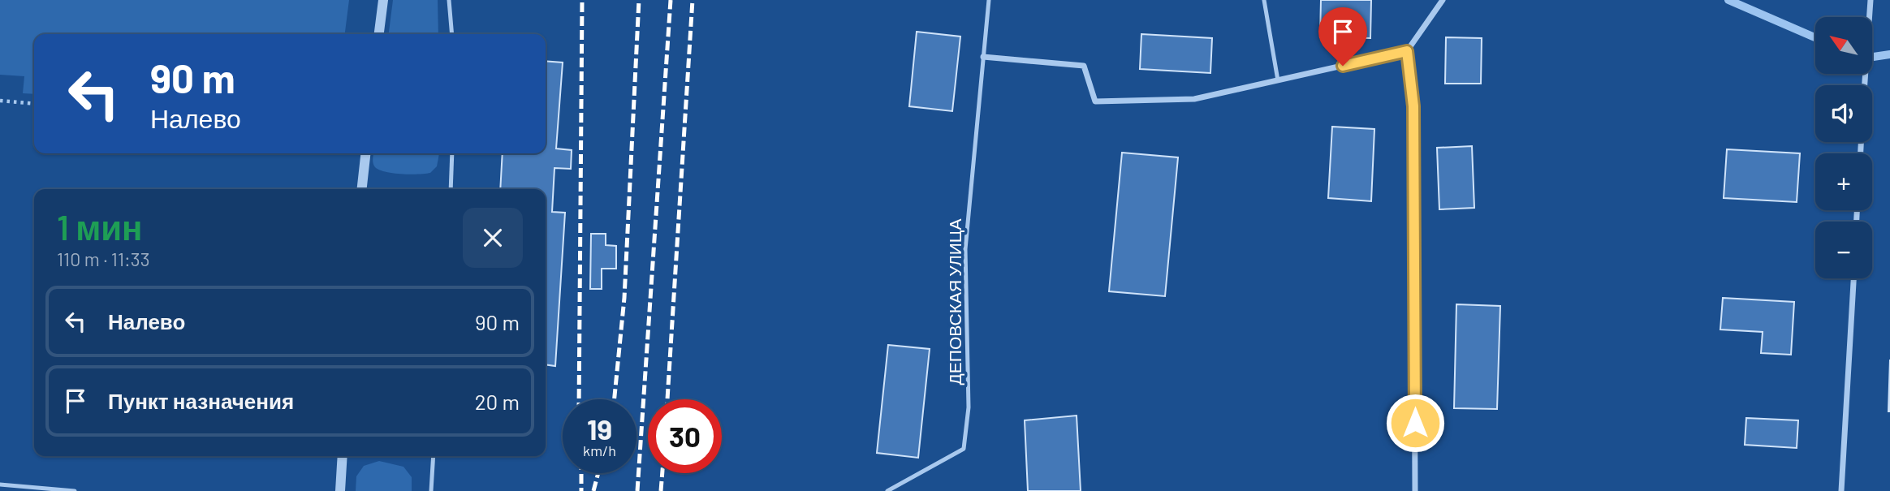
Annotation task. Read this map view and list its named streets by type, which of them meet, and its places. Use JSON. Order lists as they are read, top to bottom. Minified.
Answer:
{"streets":{"lane":["ДЕПОВСКАЯ УЛИЦА"]},"north":"top left","page":{"map_buttons":["+","−"],"turn":["90 m","Налево"],"heading":["1 мин","110 m · 11:33"],"list":[{"name":"Налево","value":"90 m"},{"name":"Пункт назначения","value":"20 m"}],"speed":"19 km/h","limit":"30"}}
